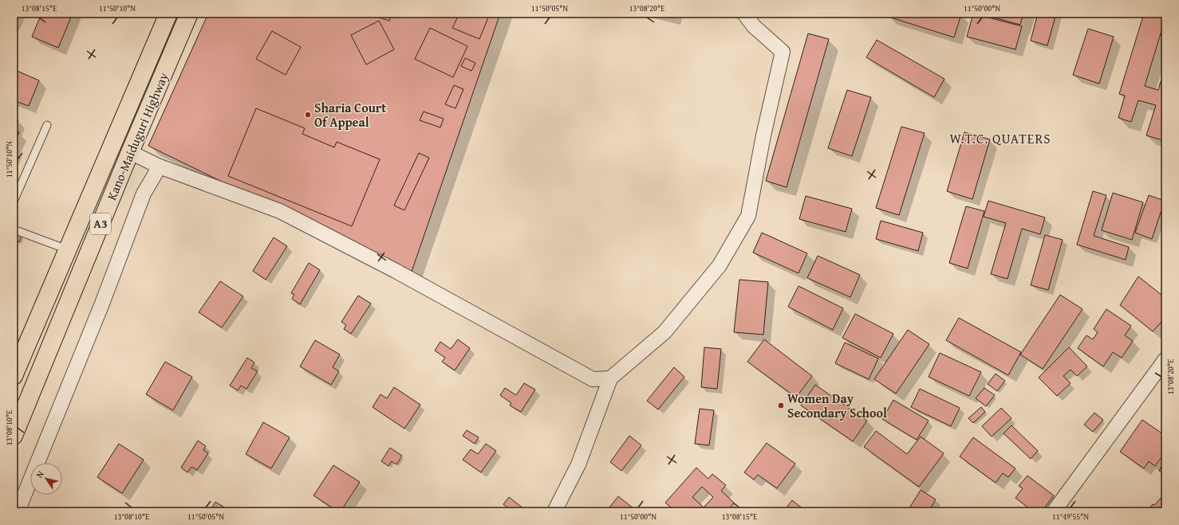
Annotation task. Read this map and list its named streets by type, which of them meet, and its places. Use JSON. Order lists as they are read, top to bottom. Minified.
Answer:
{"streets":{"highway":["Kano-Maiduguri Highway","A3"]},"districts":["W.T.C. QUATERS"],"places":["Sharia Court Of Appeal","Women Day Secondary School"],"north":"top left","coordinates":["13°08'15\"E","11°50'10\"N","11°50'05\"N","13°08'20\"E","11°50'00\"N","13°08'10\"E","11°49'55\"N"]}
